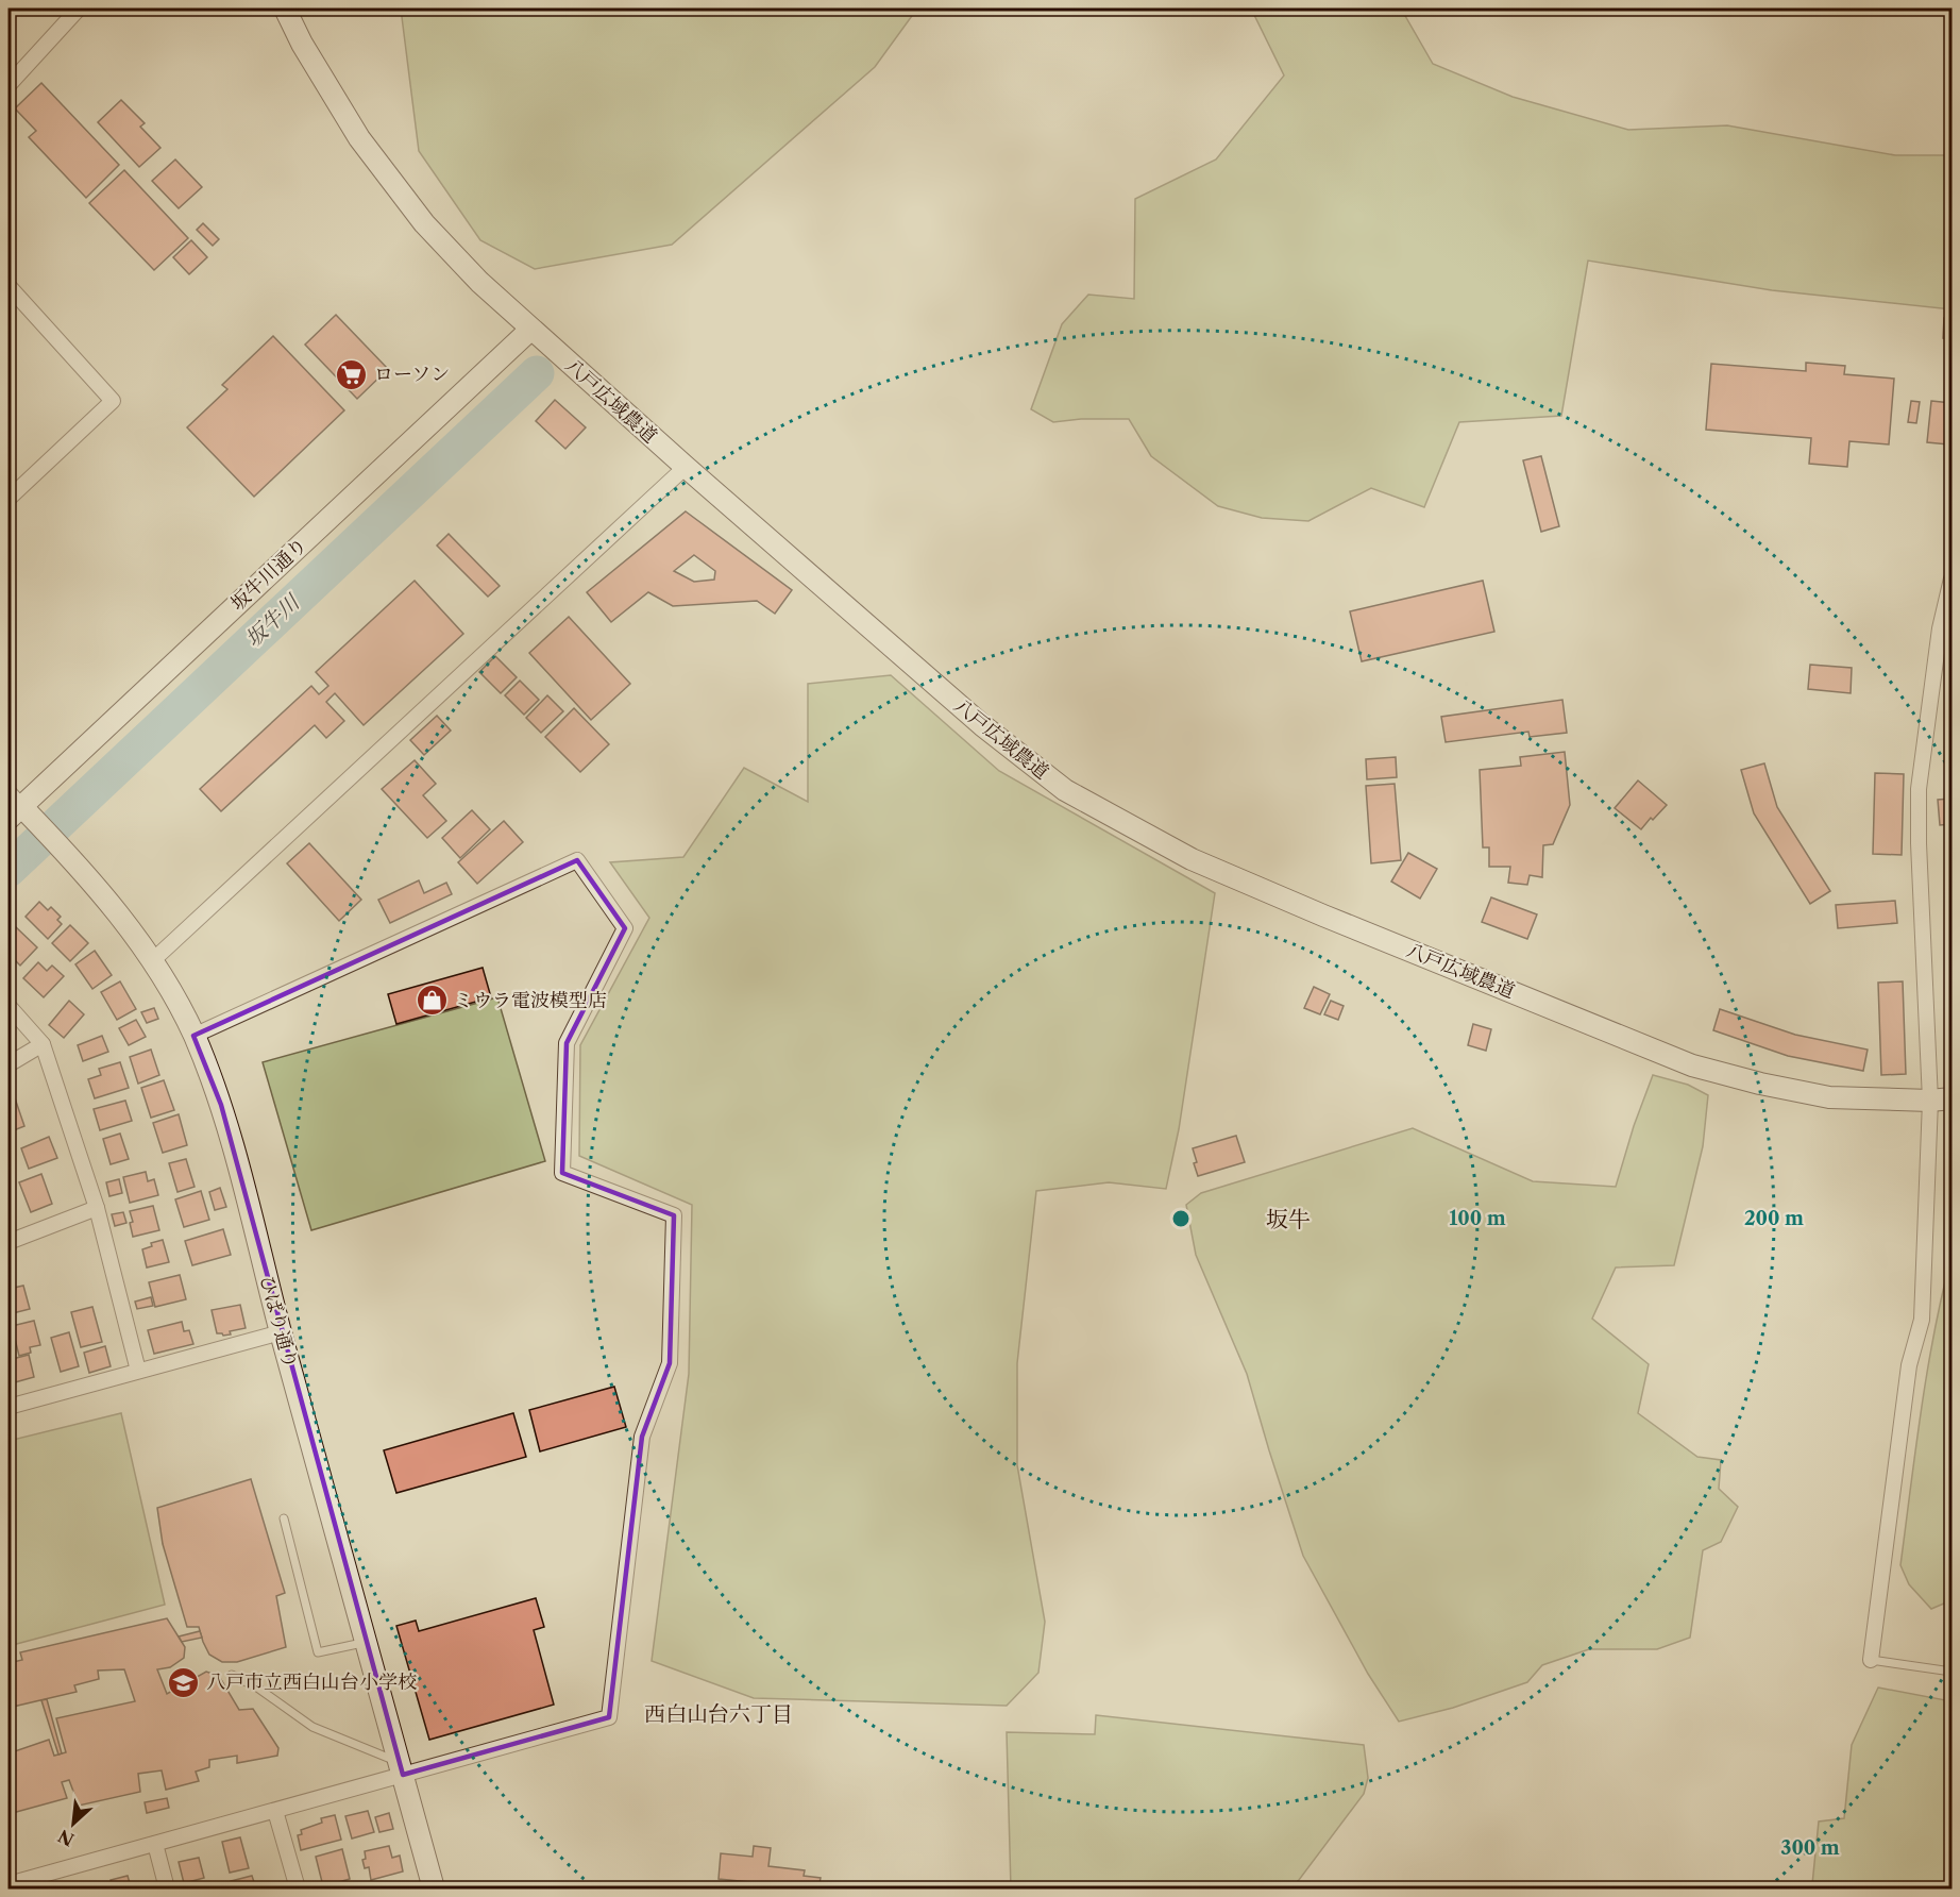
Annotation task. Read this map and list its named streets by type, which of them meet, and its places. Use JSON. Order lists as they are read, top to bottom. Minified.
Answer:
{"streets":{"street":["八戸広域農道","坂牛川通り","ひばり通り"]},"crossings":[["八戸広域農道","坂牛川通り"],["坂牛川通り","ひばり通り"]],"districts":["坂牛","西白山台六丁目"],"water":["坂牛川"],"places":{"supermarket":["ローソン"],"shop":["ミウラ電波模型店"],"school or university":["八戸市立西白山台小学校"]},"north":"bottom left","rings":["100 m","200 m","300 m"]}
